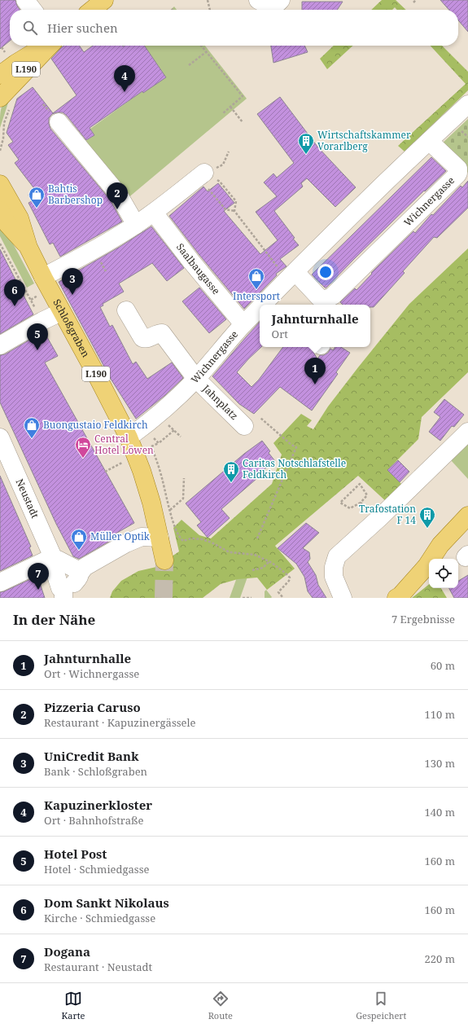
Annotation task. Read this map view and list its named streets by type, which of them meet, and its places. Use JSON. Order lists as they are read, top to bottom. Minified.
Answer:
{"streets":{"main road":["L190","Schloßgraben"],"street":["Wichnergasse","Saalbaugasse","Jahnplatz","Neustadt"]},"crossings":[["L190","Schloßgraben"],["L190","Neustadt"],["Wichnergasse","Saalbaugasse"],["Wichnergasse","Schloßgraben"],["Wichnergasse","Jahnplatz"],["Schloßgraben","Neustadt"]],"places":{"building":["Wirtschaftskammer Vorarlberg","Caritas Notschlafstelle Feldkirch","Trafostation F 14"],"shop":["Bahtis Barbershop","Intersport","Buongustaio Feldkirch","Müller Optik"],"hotel":["Central Hotel Löwen"]},"page":{"search":"Hier suchen","pins":["4","2","3","6","5","1","7"],"popup":["Jahnturnhalle","Ort"],"heading":["In der Nähe","7 Ergebnisse"],"list":[{"mark":"1","name":"Jahnturnhalle","note":"Ort · Wichnergasse","value":"60 m"},{"mark":"2","name":"Pizzeria Caruso","note":"Restaurant · Kapuzinergässele","value":"110 m"},{"mark":"3","name":"UniCredit Bank","note":"Bank · Schloßgraben","value":"130 m"},{"mark":"4","name":"Kapuzinerkloster","note":"Ort · Bahnhofstraße","value":"140 m"},{"mark":"5","name":"Hotel Post","note":"Hotel · Schmiedgasse","value":"160 m"},{"mark":"6","name":"Dom Sankt Nikolaus","note":"Kirche · Schmiedgasse","value":"160 m"},{"mark":"7","name":"Dogana","note":"Restaurant · Neustadt","value":"220 m"}],"nav":["Karte","Route","Gespeichert"]}}
